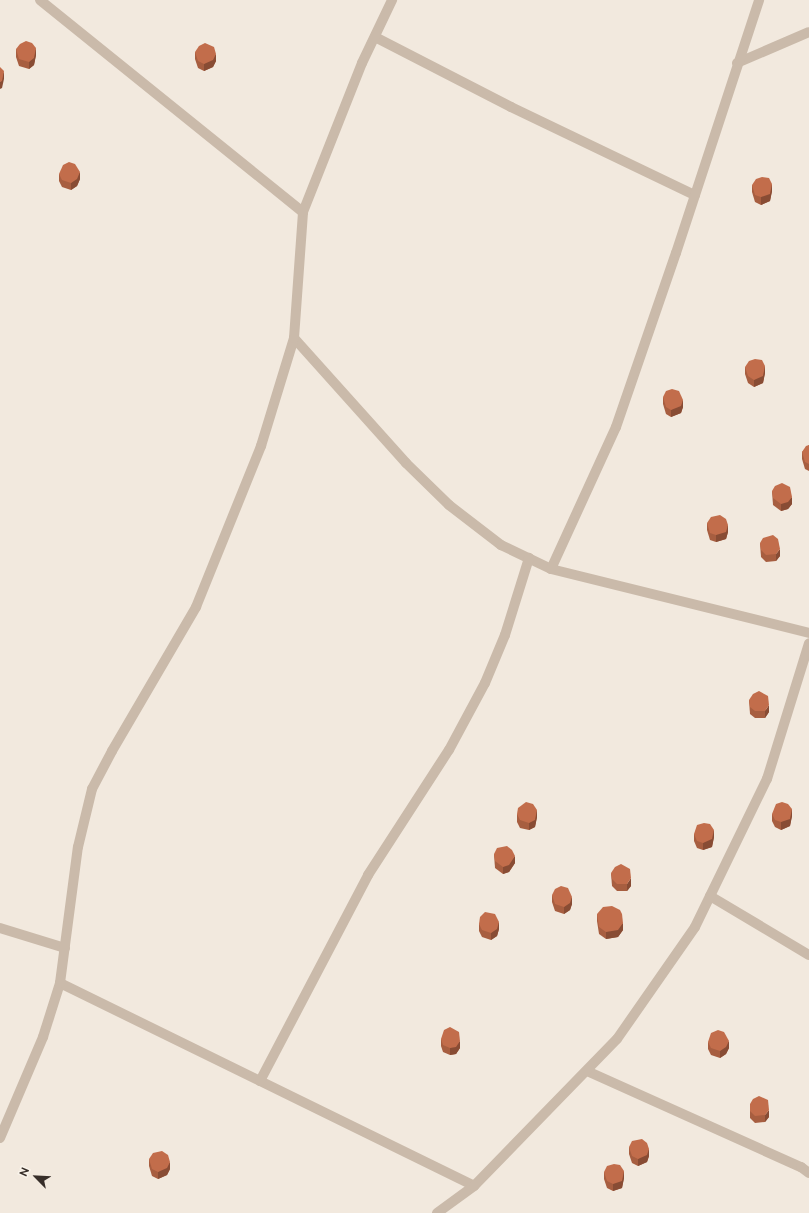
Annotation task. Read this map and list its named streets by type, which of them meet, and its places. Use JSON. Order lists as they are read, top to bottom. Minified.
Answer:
{"north":"top left"}
